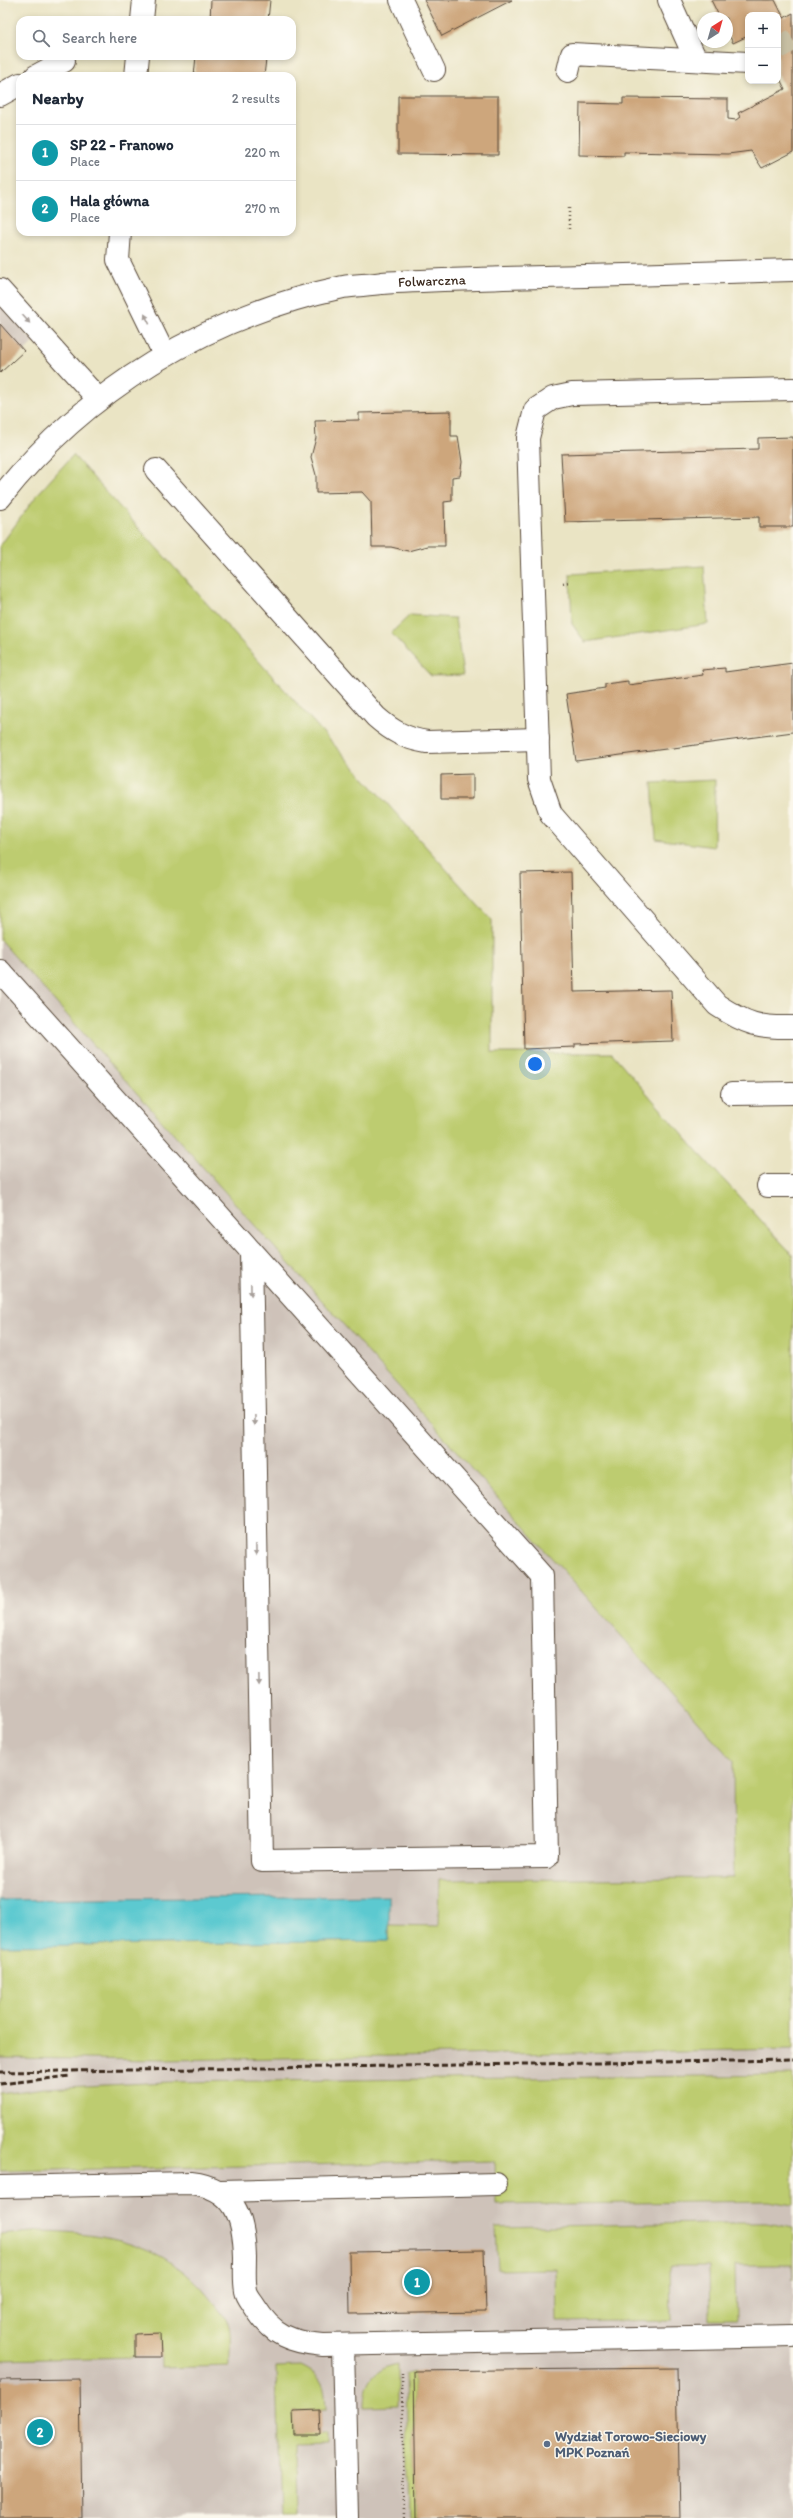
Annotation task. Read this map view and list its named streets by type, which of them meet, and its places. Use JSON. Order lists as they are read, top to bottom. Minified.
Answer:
{"streets":{"street":["Folwarczna"]},"places":["Wydział Torowo-Sieciowy MPK Poznań"],"north":"top right","page":{"map_buttons":["+","−"],"search":"Search here","heading":["Nearby","2 results"],"list":[{"mark":"1","name":"SP 22 - Franowo","note":"Place","value":"220 m"},{"mark":"2","name":"Hala główna","note":"Place","value":"270 m"}],"pins":["1","2"]}}
